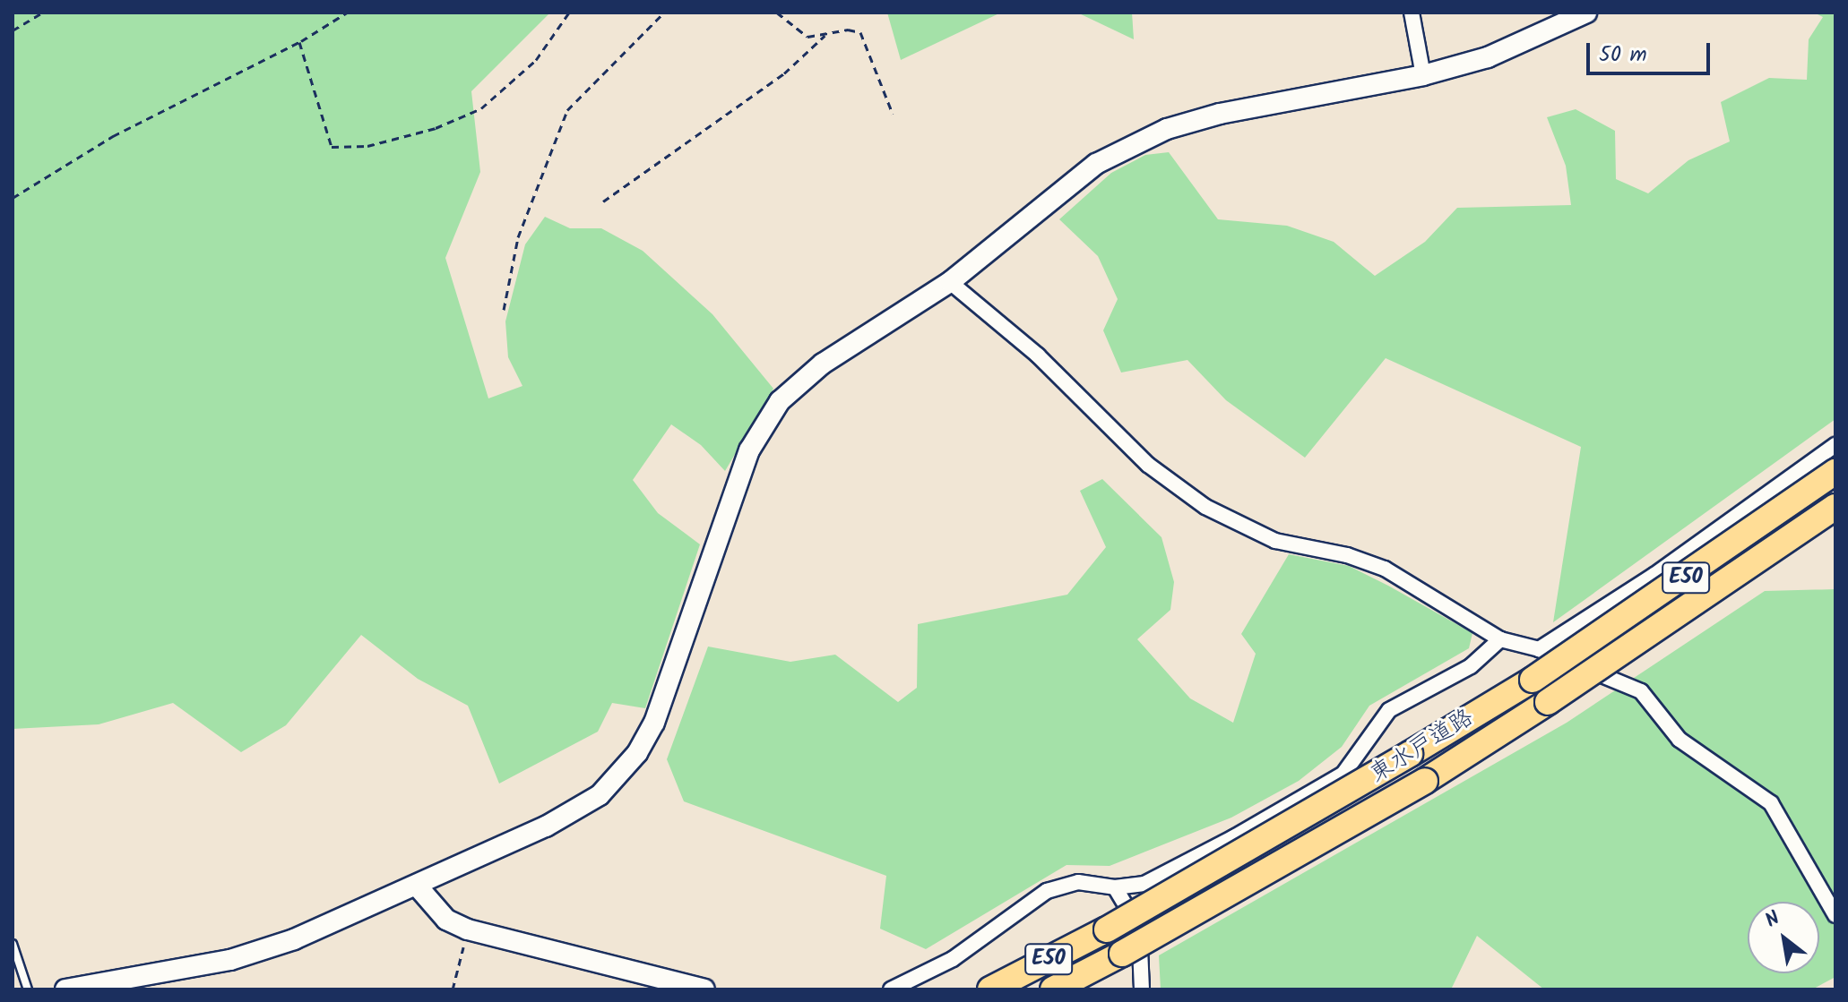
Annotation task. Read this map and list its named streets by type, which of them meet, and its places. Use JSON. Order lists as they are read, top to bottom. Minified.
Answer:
{"streets":{"highway":["E50","東水戸道路"]},"scale_bar":"50 m","north":"top left"}
